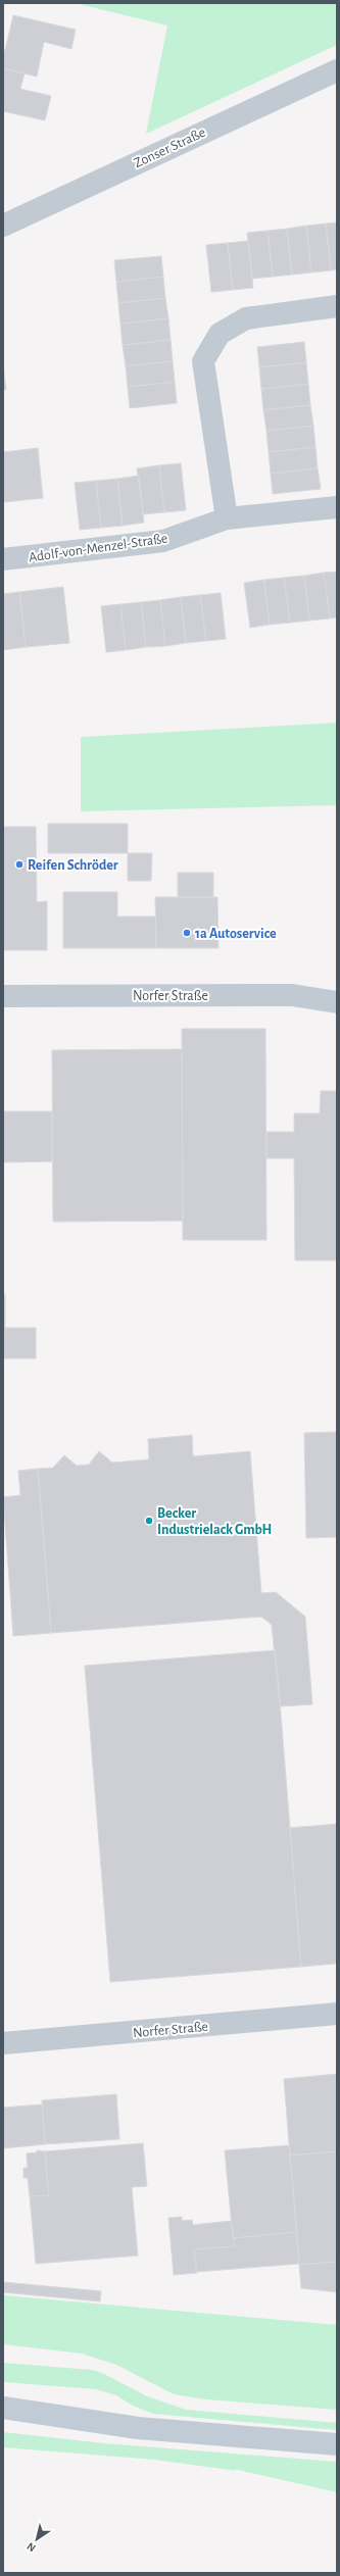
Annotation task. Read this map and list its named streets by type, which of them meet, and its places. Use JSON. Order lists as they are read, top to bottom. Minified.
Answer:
{"streets":{"street":["Zonser Straße","Adolf-von-Menzel-Straße","Norfer Straße"]},"places":["Reifen Schröder","1a Autoservice","Becker Industrielack GmbH"],"north":"bottom left"}
